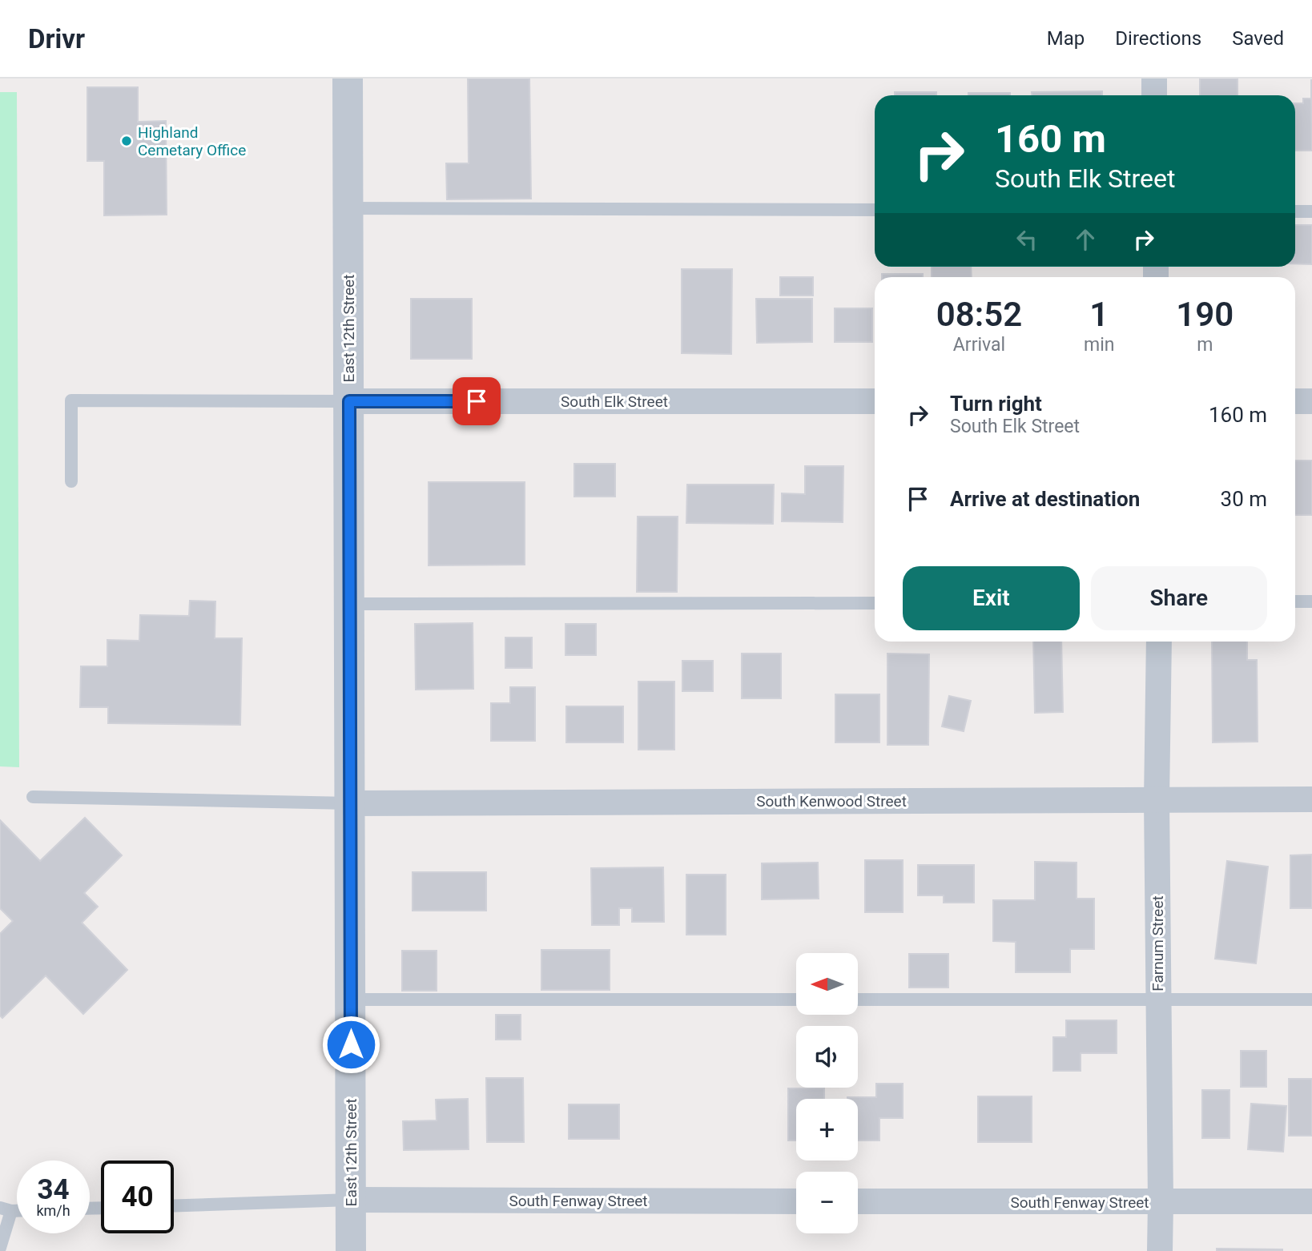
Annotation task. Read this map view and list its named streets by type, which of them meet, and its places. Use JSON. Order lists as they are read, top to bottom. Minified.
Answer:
{"streets":{"street":["East 12th Street","South Elk Street","South Kenwood Street","Farnum Street","South Fenway Street"]},"crossings":[["East 12th Street","South Elk Street"],["East 12th Street","South Kenwood Street"],["East 12th Street","South Fenway Street"],["South Kenwood Street","Farnum Street"],["Farnum Street","South Fenway Street"]],"places":["Highland Cemetary Office"],"north":"left","page":{"header":"Drivr","nav":["Map","Directions","Saved"],"turn":["160 m","South Elk Street"],"eta":["08:52","Arrival","1","min","190","m"],"list":[{"name":"Turn right","note":"South Elk Street","value":"160 m"},{"name":"Arrive at destination","value":"30 m"}],"buttons":["Exit","Share"],"map_buttons":["+","−"],"speed":"34 km/h","limit":"40"}}
